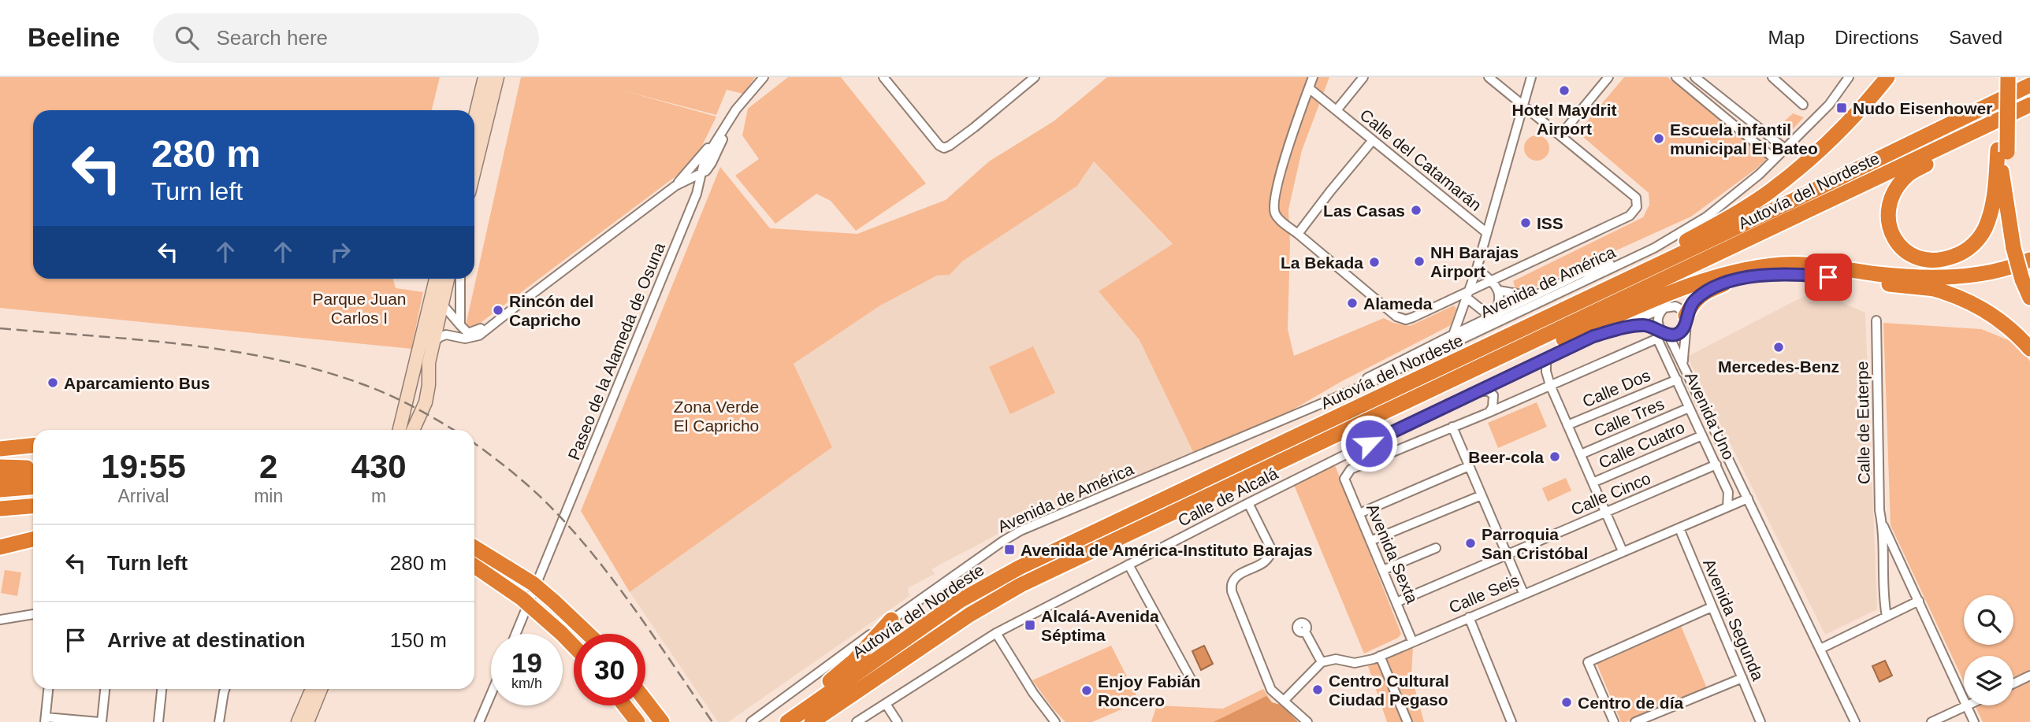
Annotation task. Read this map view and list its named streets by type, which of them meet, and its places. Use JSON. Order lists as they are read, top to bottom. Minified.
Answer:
{"streets":{"highway":["Autovía del Nordeste"],"street":["Calle del Catamarán","Avenida de América","Paseo de la Alameda de Osuna","Calle Dos","Avenida Uno","Calle Tres","Calle de Euterpe","Calle Cuatro","Calle Cinco","Calle de Alcalá","Avenida Sexta","Calle Seis","Avenida Segunda"]},"crossings":[["Calle Dos","Avenida Uno"],["Avenida Uno","Calle Tres"],["Avenida Uno","Calle Cuatro"],["Avenida Uno","Calle Cinco"],["Avenida Uno","Calle de Alcalá"],["Avenida Uno","Calle Seis"],["Calle Cinco","Avenida Sexta"],["Avenida Sexta","Calle Seis"],["Calle Seis","Avenida Segunda"]],"parks":["Parque Juan Carlos I","Zona Verde El Capricho"],"places":{"other":["Hotel Maydrit Airport","Escuela infantil municipal El Bateo","Las Casas","ISS","NH Barajas Airport","La Bekada","Alameda","Rincón del Capricho","Mercedes-Benz","Aparcamiento Bus","Beer-cola","Parroquia San Cristóbal","Centro Cultural Ciudad Pegaso","Enjoy Fabián Roncero","Centro de día"],"transit":["Nudo Eisenhower","Avenida de América-Instituto Barajas","Alcalá-Avenida Séptima"]},"page":{"header":"Beeline","search":"Search here","nav":["Map","Directions","Saved"],"turn":["280 m","Turn left"],"eta":["19:55","Arrival","2","min","430","m"],"list":[{"name":"Turn left","value":"280 m"},{"name":"Arrive at destination","value":"150 m"}],"speed":"19 km/h","limit":"30"}}
